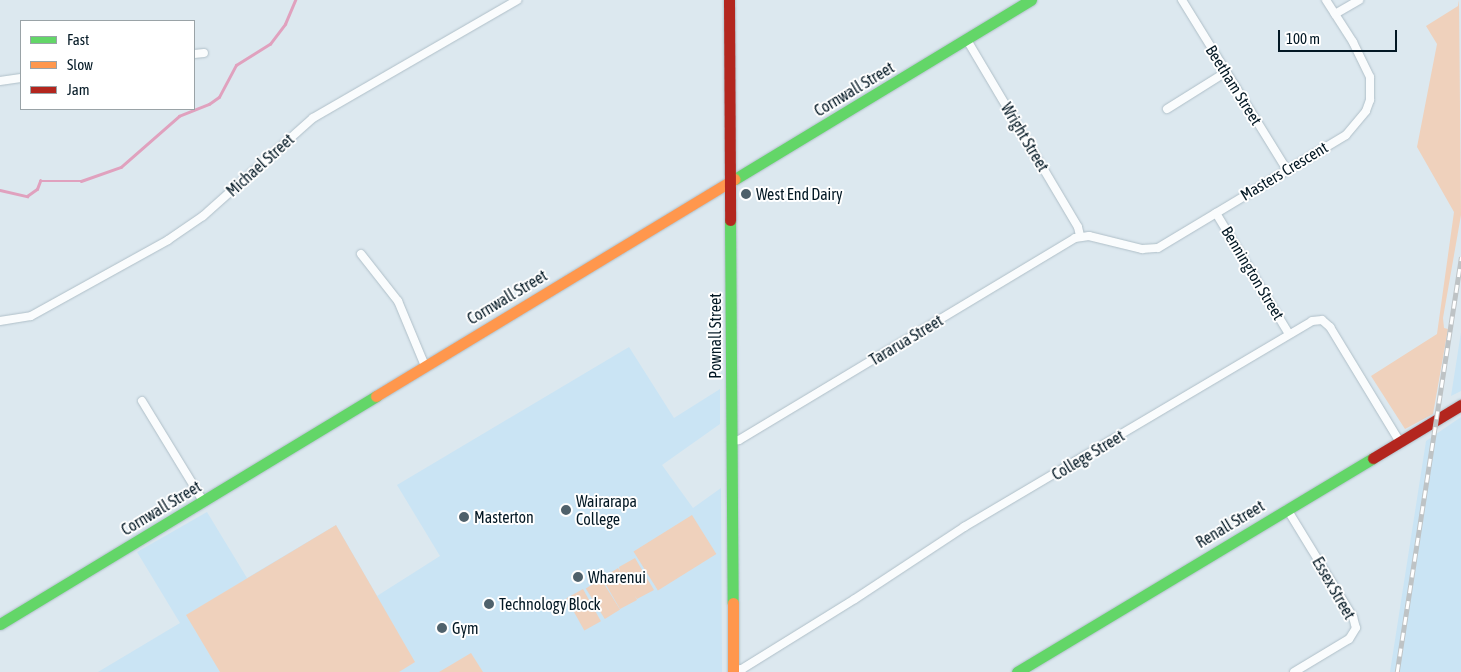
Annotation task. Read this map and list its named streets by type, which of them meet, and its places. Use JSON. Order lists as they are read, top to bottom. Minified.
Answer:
{"streets":{"street":["Beetham Street","Cornwall Street","Wright Street","Michael Street","Masters Crescent","Bennington Street","Pownall Street","Tararua Street","College Street","Renall Street","Essex Street"]},"crossings":[["Beetham Street","Masters Crescent"],["Cornwall Street","Wright Street"],["Cornwall Street","Pownall Street"],["Wright Street","Masters Crescent"],["Wright Street","Tararua Street"],["Masters Crescent","Bennington Street"],["Masters Crescent","Tararua Street"],["Bennington Street","College Street"],["Pownall Street","Tararua Street"],["Pownall Street","College Street"],["College Street","Renall Street"],["Renall Street","Essex Street"]],"places":["West End Dairy","Wairarapa College","Masterton","Wharenui","Technology Block","Gym"],"legend":["Fast","Slow","Jam"],"scale_bar":"100 m"}
